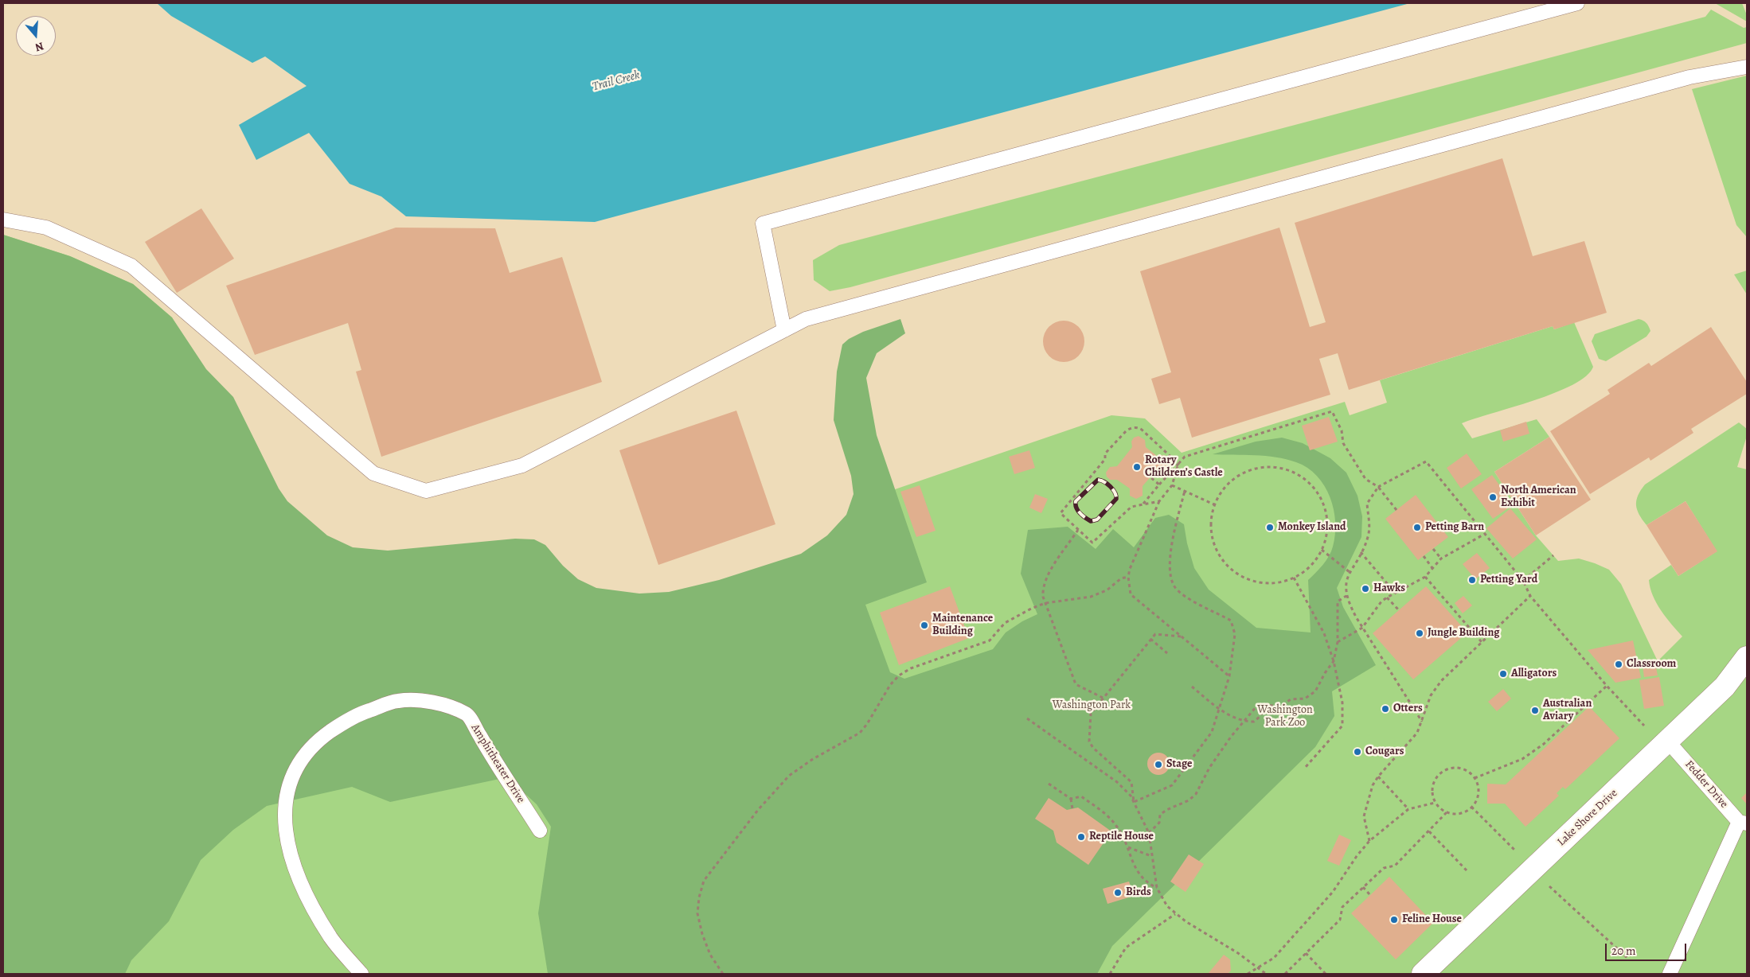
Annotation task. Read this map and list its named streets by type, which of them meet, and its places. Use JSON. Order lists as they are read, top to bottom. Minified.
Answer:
{"streets":{"street":["Lake Shore Drive"],"lane":["Amphitheater Drive","Fedder Drive"]},"crossings":[["Fedder Drive","Lake Shore Drive"]],"water":["Trail Creek"],"parks":["Washington Park","Washington Park Zoo"],"places":["Rotary Children’s Castle","North American Exhibit","Monkey Island","Petting Barn","Petting Yard","Hawks","Maintenance Building","Jungle Building","Classroom","Alligators","Otters","Australian Aviary","Cougars","Stage","Reptile House","Birds","Feline House"],"scale_bar":"20 m","north":"bottom"}
